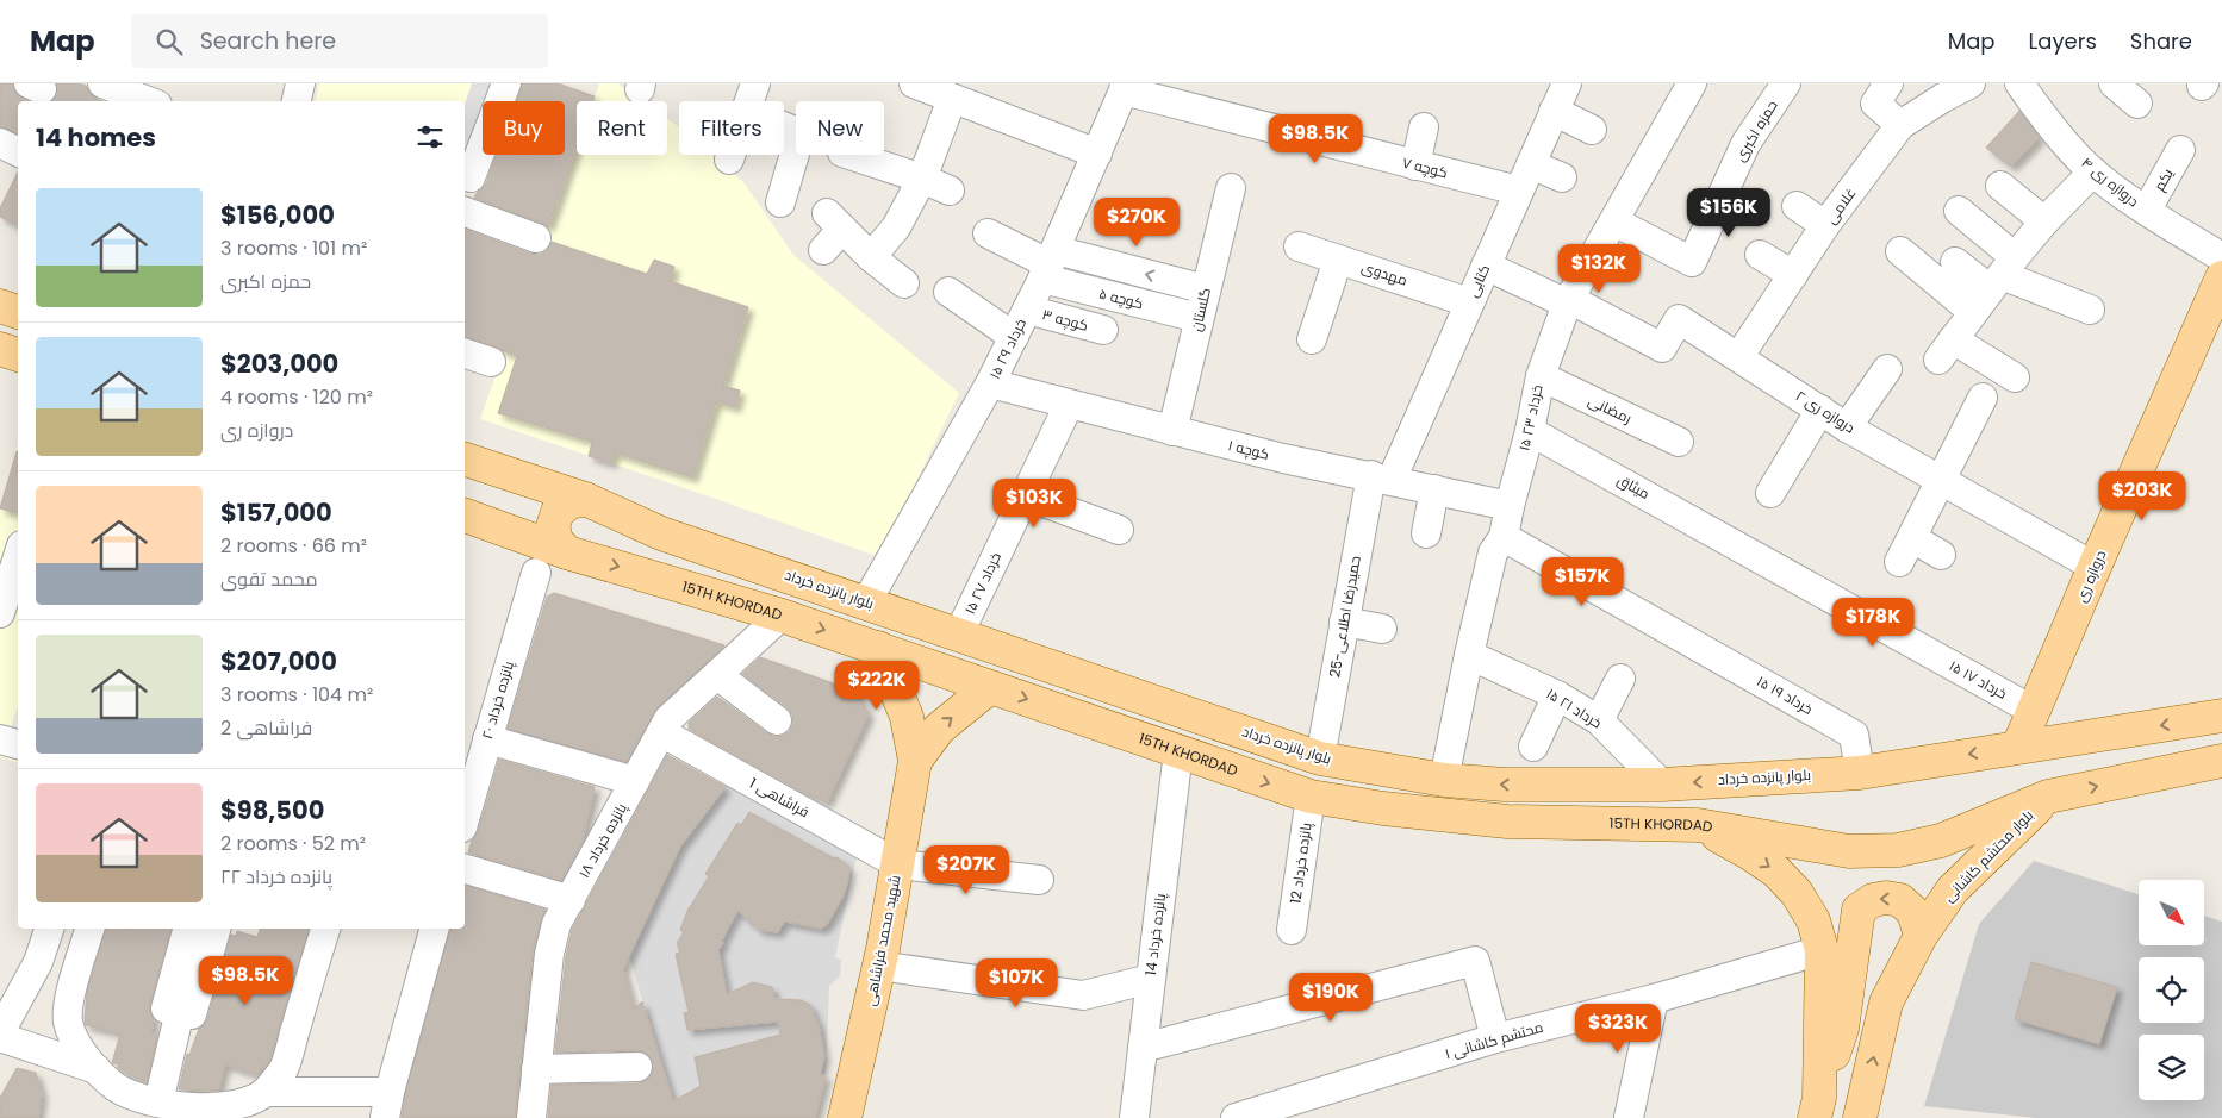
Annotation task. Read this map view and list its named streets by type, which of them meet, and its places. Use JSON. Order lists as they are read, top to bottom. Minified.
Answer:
{"streets":{"main road":["دروازه ری","بلوار پانزده خرداد","15TH KHORDAD","بلوار محتشم کاشانی","شهید محمد فراشاهی"],"street":["حمزه اکبری","کوچه ۷","یکم","دروازه ری ۴","غلامی","مهدوی","کتابی","کوچه ۵","گلستان","کوچه ۳","۱۵ خرداد ۲۹","رمضانی","دروازه ری ۲","۱۵ خرداد ۲۳","کوچه ۱","میثاق","۱۵ خرداد ۲۷","حمیدرضا اطلاعی-25","۱۵ خرداد ۱۷","۱۵ خرداد ۱۹","پانزده خرداد ۲۰","۱۵ خرداد ۲۱","فراشاهی 1","پانزده خرداد ۱۸","پانزده خرداد 12","پانزده خرداد 14","محتشم کاشانی ۱"]},"crossings":[["حمزه اکبری","۱۵ خرداد ۲۳"],["کوچه ۷","کتابی"],["کوچه ۷","۱۵ خرداد ۲۹"],["یکم","دروازه ری ۴"],["غلامی","دروازه ری ۲"],["مهدوی","کتابی"],["کتابی","کوچه ۱"],["کتابی","حمیدرضا اطلاعی-25"],["کوچه ۵","گلستان"],["کوچه ۵","۱۵ خرداد ۲۹"],["گلستان","کوچه ۱"],["کوچه ۳","۱۵ خرداد ۲۹"],["۱۵ خرداد ۲۹","کوچه ۱"],["۱۵ خرداد ۲۹","بلوار پانزده خرداد"],["رمضانی","۱۵ خرداد ۲۳"],["دروازه ری ۲","۱۵ خرداد ۲۳"],["دروازه ری ۲","دروازه ری"],["۱۵ خرداد ۲۳","کوچه ۱"],["۱۵ خرداد ۲۳","میثاق"],["۱۵ خرداد ۲۳","بلوار پانزده خرداد"],["۱۵ خرداد ۲۳","۱۵ خرداد ۱۹"],["۱۵ خرداد ۲۳","۱۵ خرداد ۲۱"],["کوچه ۱","۱۵ خرداد ۲۷"],["کوچه ۱","حمیدرضا اطلاعی-25"],["میثاق","۱۵ خرداد ۱۷"],["دروازه ری","بلوار پانزده خرداد"],["دروازه ری","۱۵ خرداد ۱۷"],["۱۵ خرداد ۲۷","بلوار پانزده خرداد"],["بلوار پانزده خرداد","حمیدرضا اطلاعی-25"],["بلوار پانزده خرداد","۱۵ خرداد ۱۹"],["بلوار پانزده خرداد","۱۵ خرداد ۲۱"],["15TH KHORDAD","پانزده خرداد ۱۸"],["15TH KHORDAD","پانزده خرداد 12"],["15TH KHORDAD","پانزده خرداد 14"],["فراشاهی 1","پانزده خرداد ۱۸"],["فراشاهی 1","شهید محمد فراشاهی"]],"one_way":["15TH KHORDAD"],"north":"bottom right","page":{"header":"Map","search":"Search here","nav":["Map","Layers","Share"],"chip":["Buy","Rent","Filters","New"],"heading":"14 homes","price":["$98.5K","$156K","$270K","$132K","$203K","$103K","$157K","$178K","$222K","$207K","$98.5K","$107K","$190K","$323K"],"list":[{"name":"$156,000","note":"3 rooms · 101 m² · حمزه اکبری"},{"name":"$203,000","note":"4 rooms · 120 m² · دروازه ری"},{"name":"$157,000","note":"2 rooms · 66 m² · محمد تقوی"},{"name":"$207,000","note":"3 rooms · 104 m² · فراشاهی 2"},{"name":"$98,500","note":"2 rooms · 52 m² · پانزده خرداد ۲۲"}]}}
